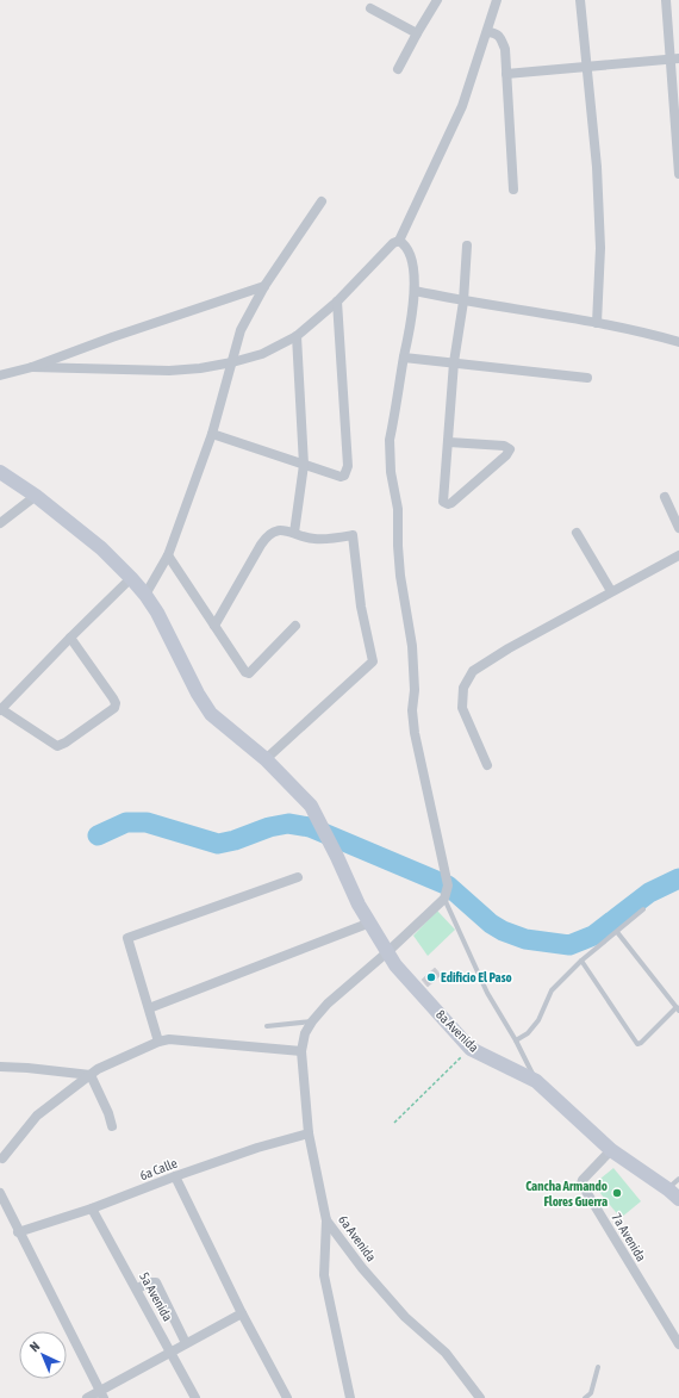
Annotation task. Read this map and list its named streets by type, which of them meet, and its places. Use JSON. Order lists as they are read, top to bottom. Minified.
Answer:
{"streets":{"street":["8a Avenida","6a Calle","7a Avenida","6a Avenida","5a Avenida"]},"crossings":[["8a Avenida","7a Avenida"],["6a Calle","6a Avenida"],["6a Calle","5a Avenida"]],"places":["Edificio El Paso","Cancha Armando Flores Guerra"],"north":"top left"}
